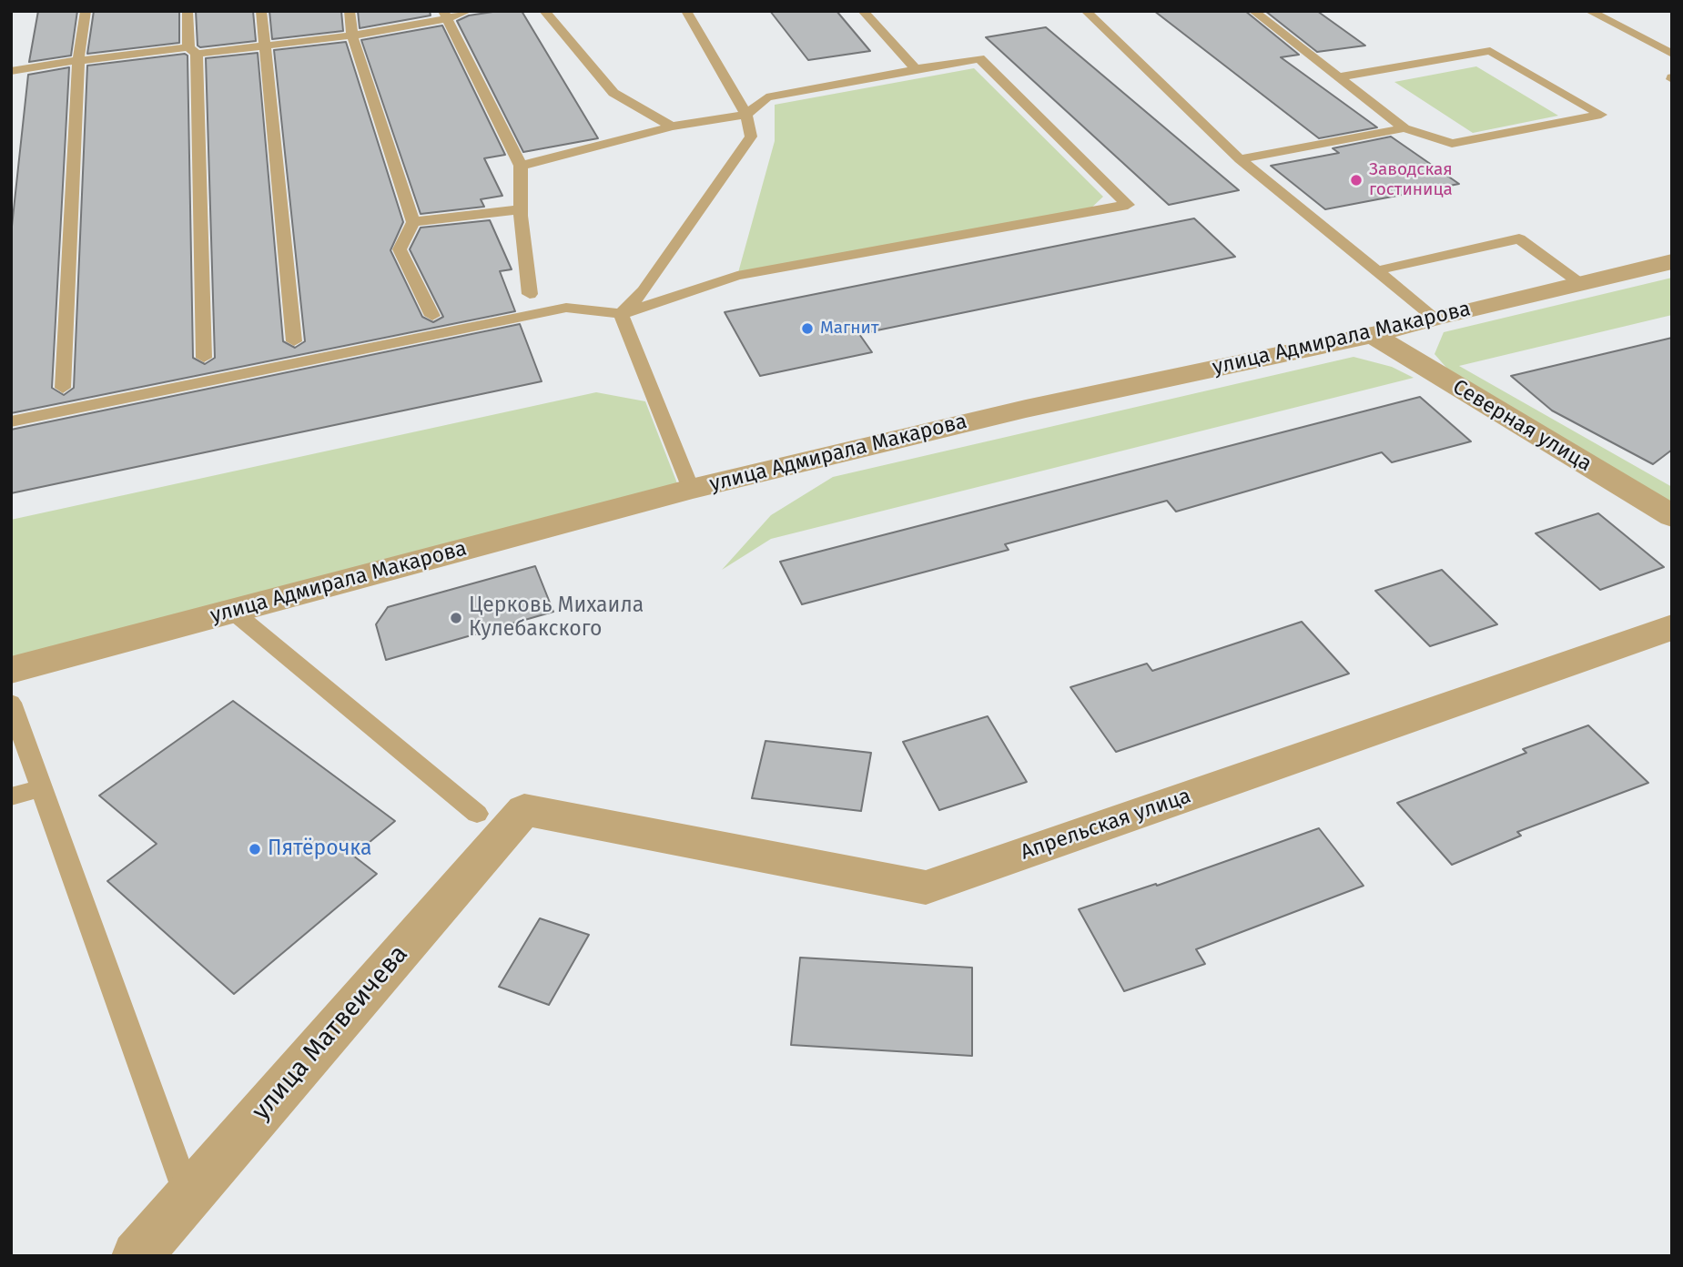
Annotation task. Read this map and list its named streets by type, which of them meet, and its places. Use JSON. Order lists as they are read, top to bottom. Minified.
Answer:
{"streets":{"street":["улица Адмирала Макарова","Северная улица","Апрельская улица","улица Матвеичева"]},"crossings":[["улица Адмирала Макарова","Северная улица"],["Апрельская улица","улица Матвеичева"]],"places":["Заводская гостиница","Магнит","Церковь Михаила Кулебакского","Пятёрочка"]}
